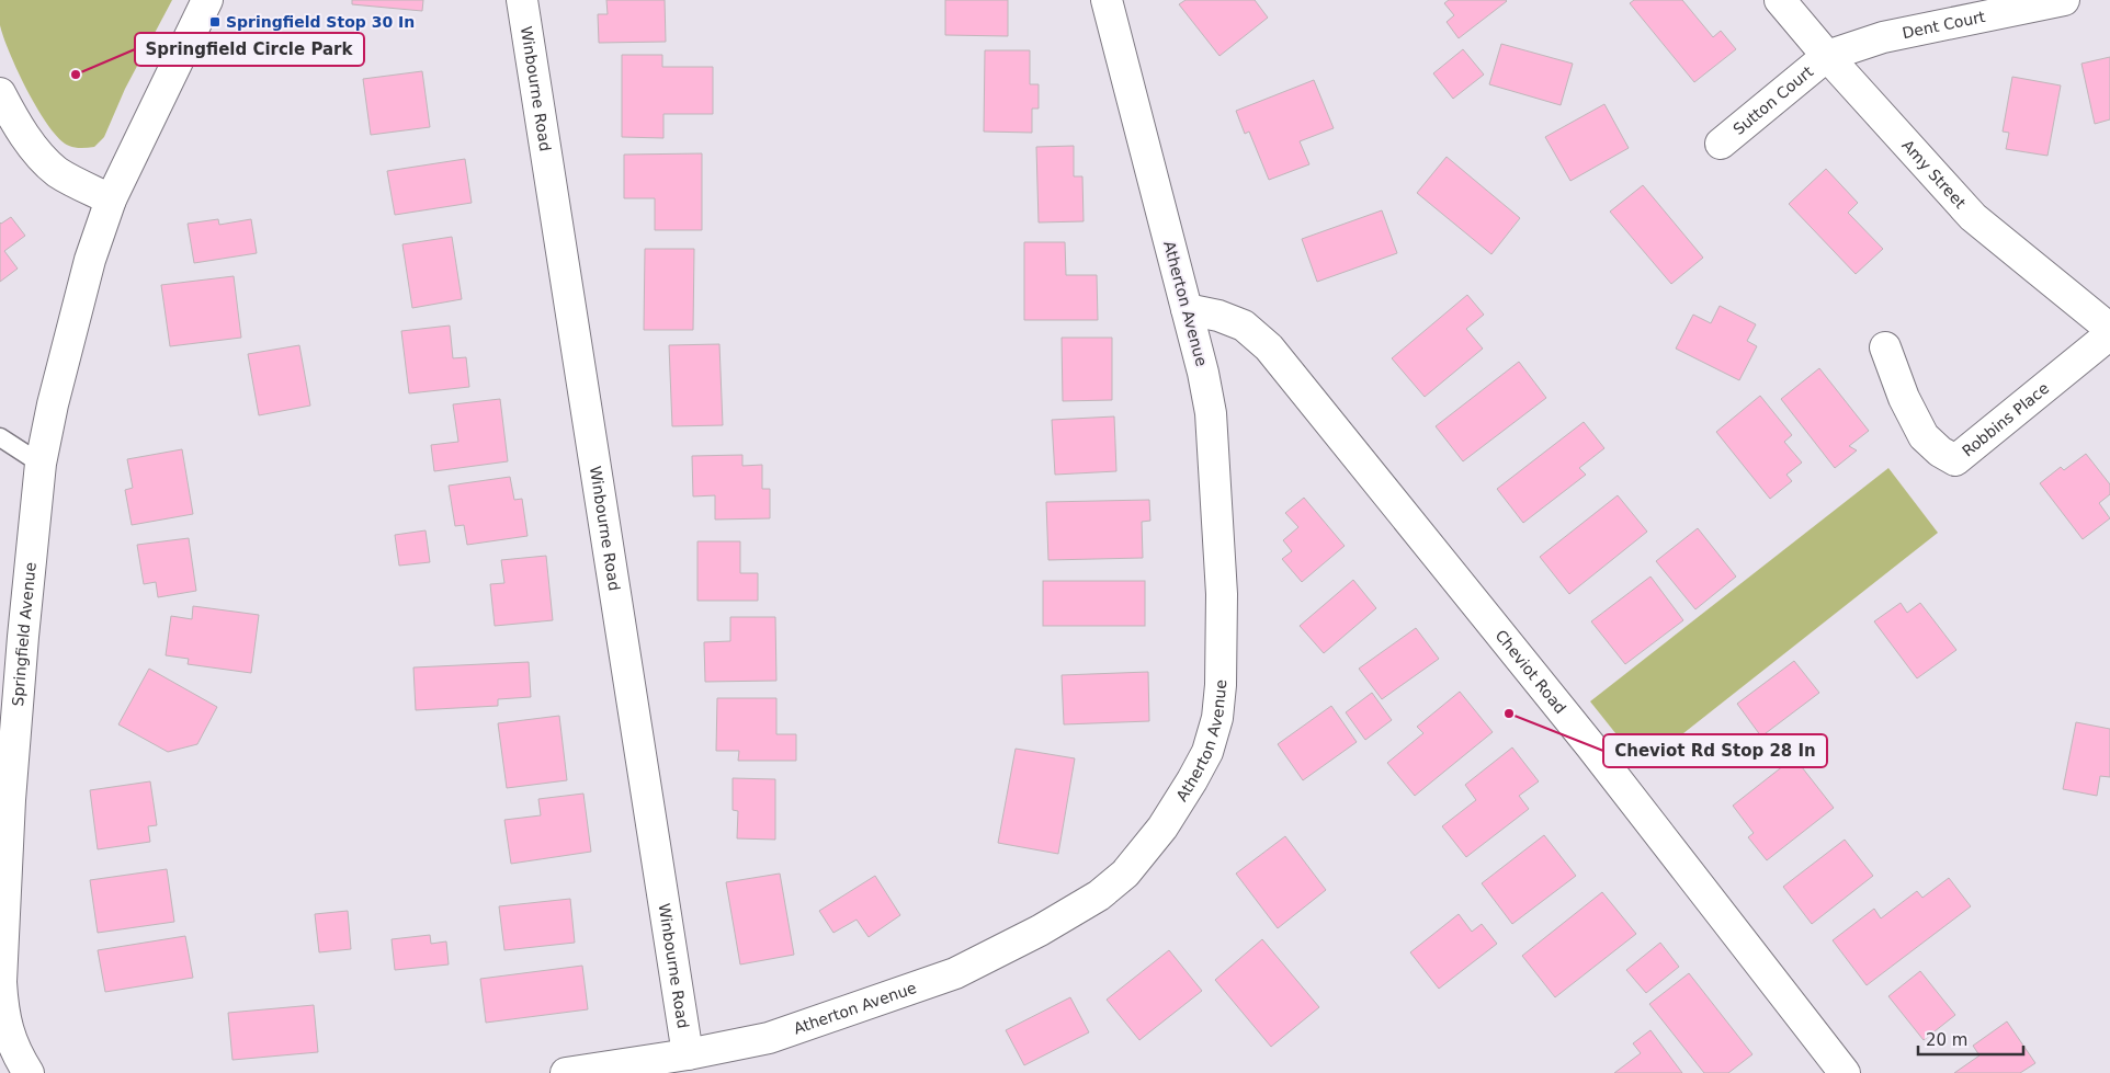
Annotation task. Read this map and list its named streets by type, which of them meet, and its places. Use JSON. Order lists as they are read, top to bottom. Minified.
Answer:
{"streets":{"street":["Dent Court","Winbourne Road","Sutton Court","Amy Street","Atherton Avenue","Robbins Place","Springfield Avenue","Cheviot Road"]},"crossings":[["Dent Court","Sutton Court"],["Dent Court","Amy Street"],["Winbourne Road","Atherton Avenue"],["Sutton Court","Amy Street"],["Atherton Avenue","Cheviot Road"]],"places":{"transit":["Springfield Stop 30 In"],"other":["Springfield Circle Park","Cheviot Rd Stop 28 In"]},"scale_bar":"20 m"}
